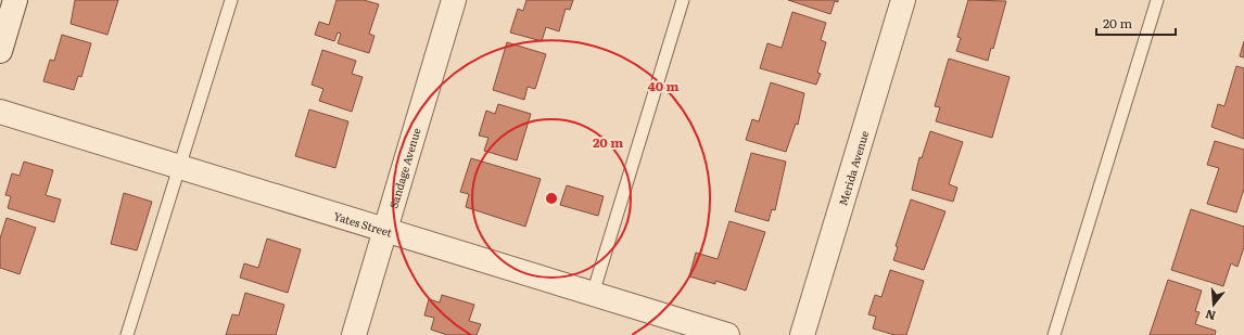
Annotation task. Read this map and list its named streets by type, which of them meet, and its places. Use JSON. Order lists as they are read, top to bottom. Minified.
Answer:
{"streets":{"street":["Merida Avenue","Sandage Avenue","Yates Street"]},"crossings":[["Sandage Avenue","Yates Street"]],"scale_bar":"20 m","north":"bottom","rings":["40 m","20 m"]}
